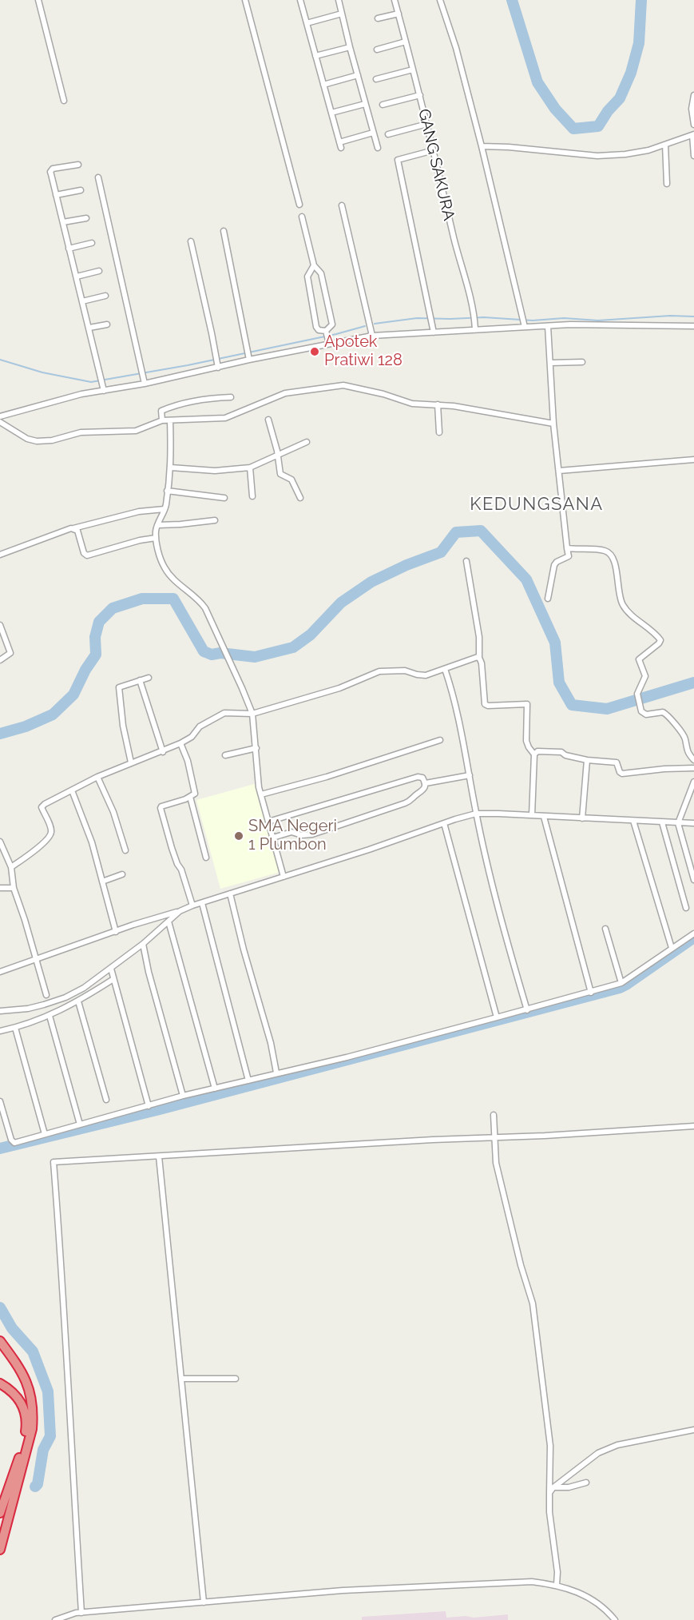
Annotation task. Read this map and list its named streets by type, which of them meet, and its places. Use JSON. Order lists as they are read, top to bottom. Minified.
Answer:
{"streets":{"street":["GANG SAKURA"]},"districts":["KEDUNGSANA"],"places":["Apotek Pratiwi 128","SMA Negeri 1 Plumbon"]}
